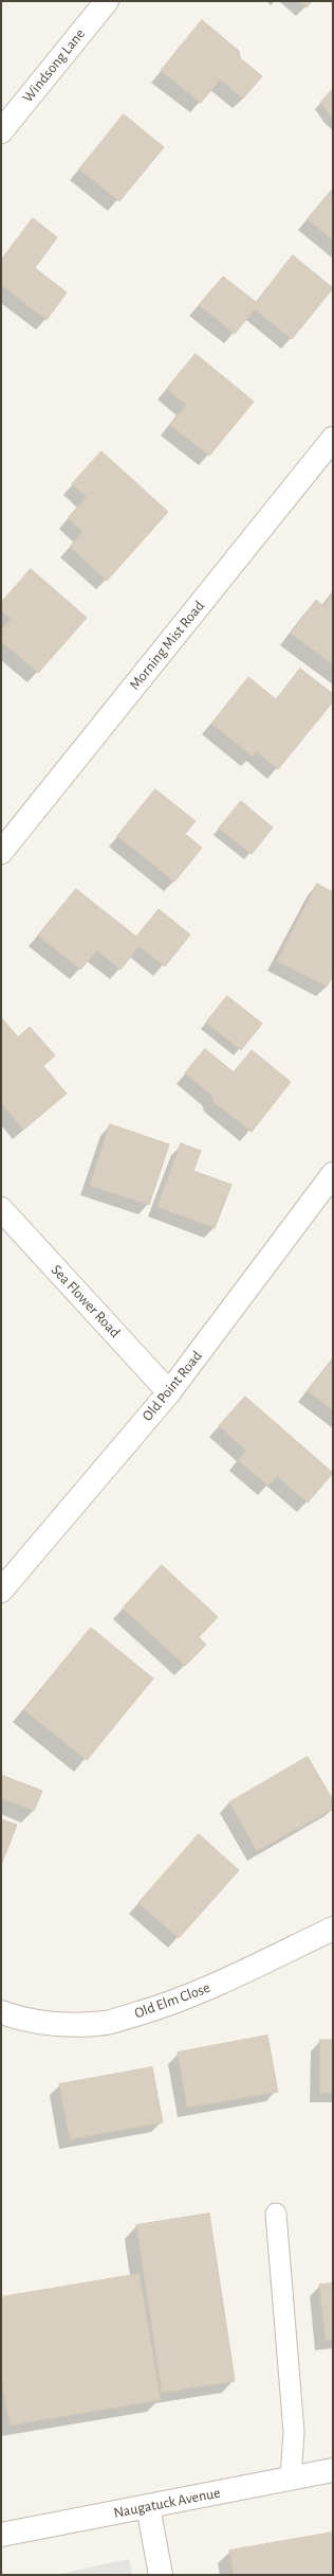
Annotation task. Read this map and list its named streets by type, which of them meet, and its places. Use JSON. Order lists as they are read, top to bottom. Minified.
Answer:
{"streets":{"street":["Windsong Lane","Morning Mist Road","Sea Flower Road","Old Point Road","Old Elm Close","Naugatuck Avenue"]},"crossings":[["Sea Flower Road","Old Point Road"]]}
